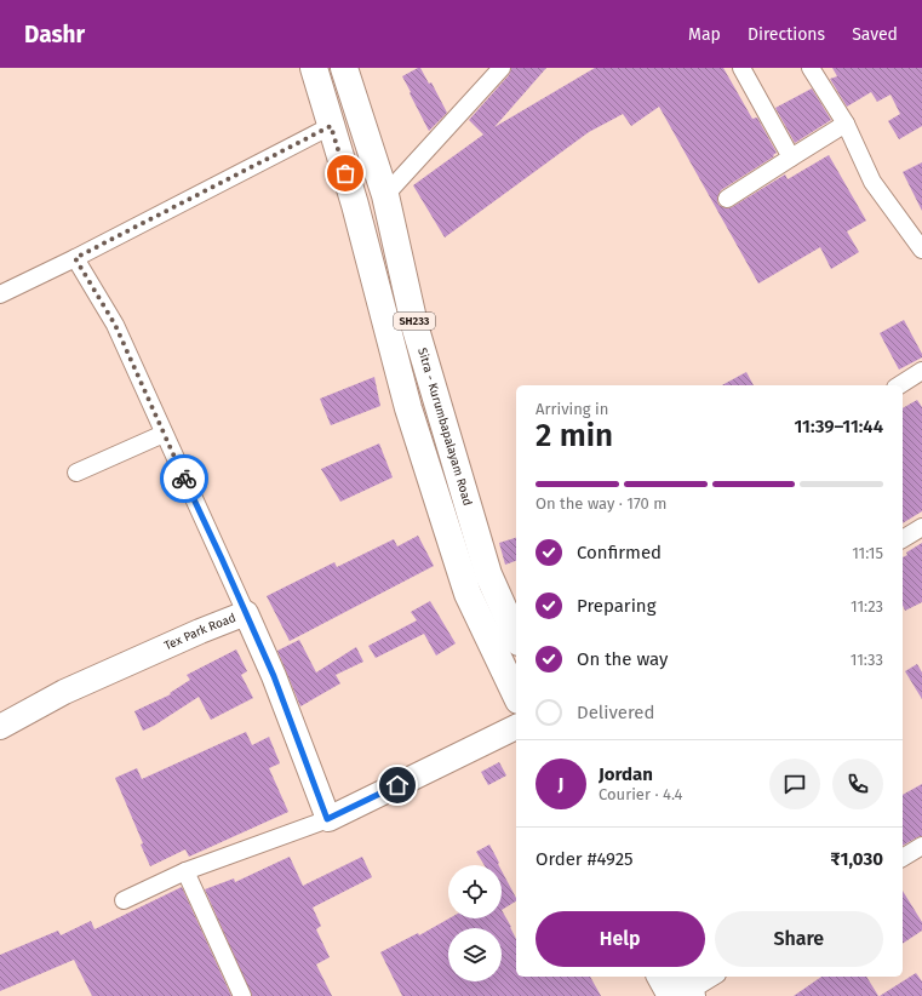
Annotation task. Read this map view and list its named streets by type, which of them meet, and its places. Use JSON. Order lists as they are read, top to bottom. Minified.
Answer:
{"streets":{"main road":["SH233","Sitra - Kurumbapalayam Road"],"street":["Tex Park Road"]},"page":{"header":"Dashr","nav":["Map","Directions","Saved"],"heading":["2 min","Arriving in","11:39–11:44"],"panel":["Jordan","Courier · 4.4","Order #4925","₹1,030"],"bar":"On the way · 170 m","list":[["Confirmed","11:15"],["Preparing","11:23"],["On the way","11:33"],"Delivered"],"round":"J","buttons":["Help","Share"]}}
